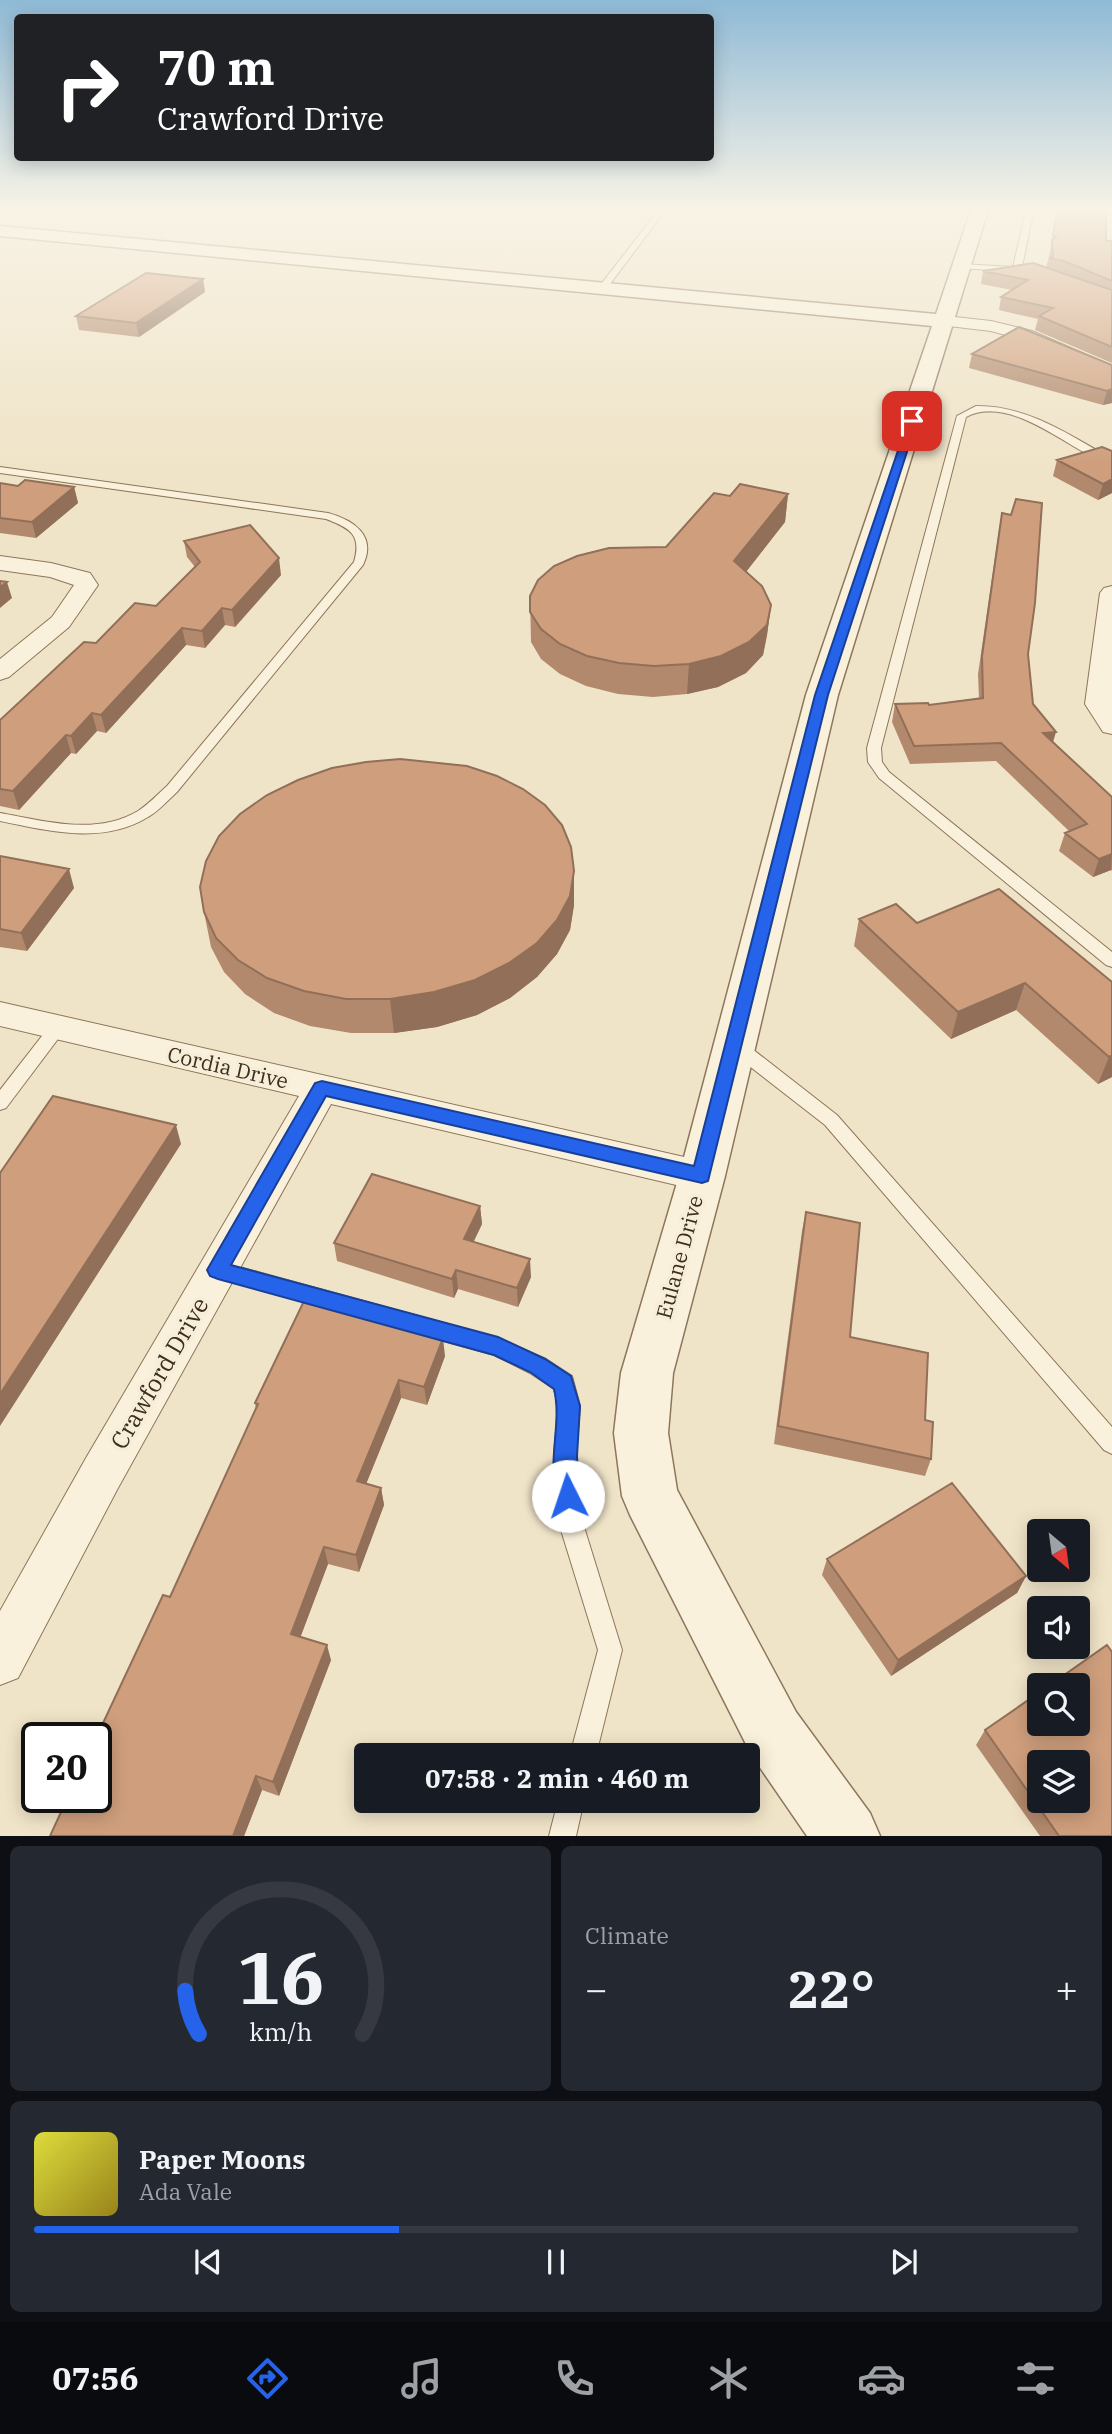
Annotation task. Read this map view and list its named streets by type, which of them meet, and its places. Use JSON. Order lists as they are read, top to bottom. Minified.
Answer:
{"streets":{"street":["Cordia Drive","Eulane Drive","Crawford Drive"]},"crossings":[["Cordia Drive","Eulane Drive"],["Cordia Drive","Crawford Drive"]],"north":"bottom right","page":{"turn":["70 m","Crawford Drive"],"limit":"20","trip":"07:58 · 2 min · 460 m","tile":"Climate","heat":["−","22°","+"],"song":["Paper Moons","Ada Vale"],"tabs":"07:56","gauge":["16","km/h"]}}
